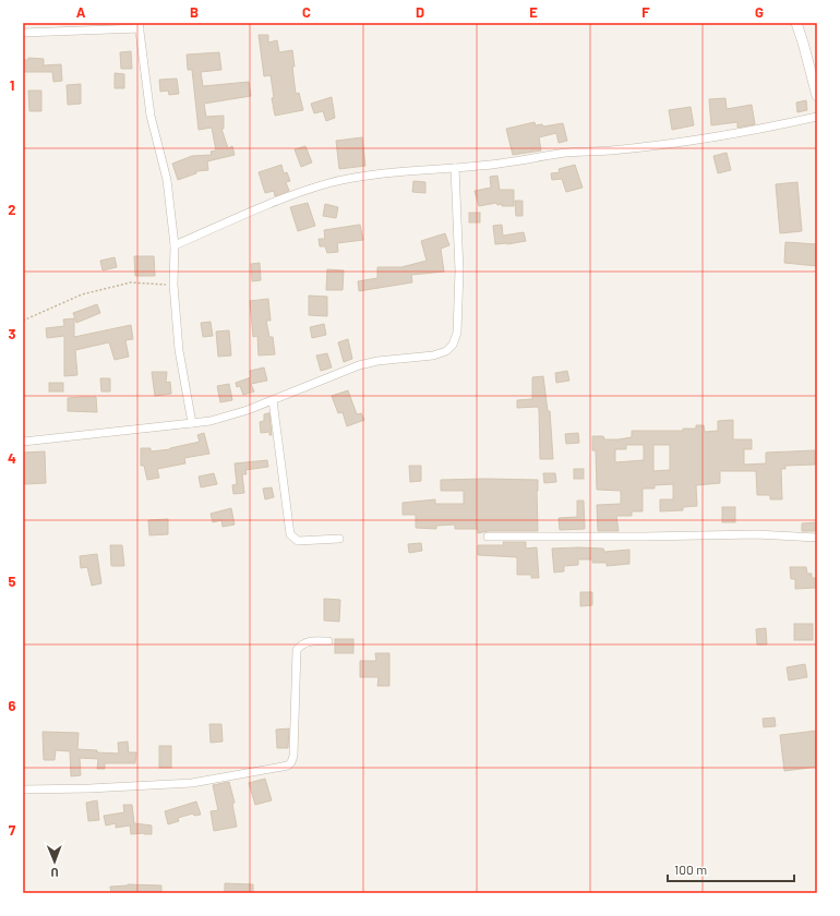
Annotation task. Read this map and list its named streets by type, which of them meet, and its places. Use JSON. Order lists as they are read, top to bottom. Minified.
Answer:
{"scale_bar":"100 m","north":"bottom","grid":{"columns":["A","B","C","D","E","F","G"],"rows":["1","2","3","4","5","6","7"]}}
